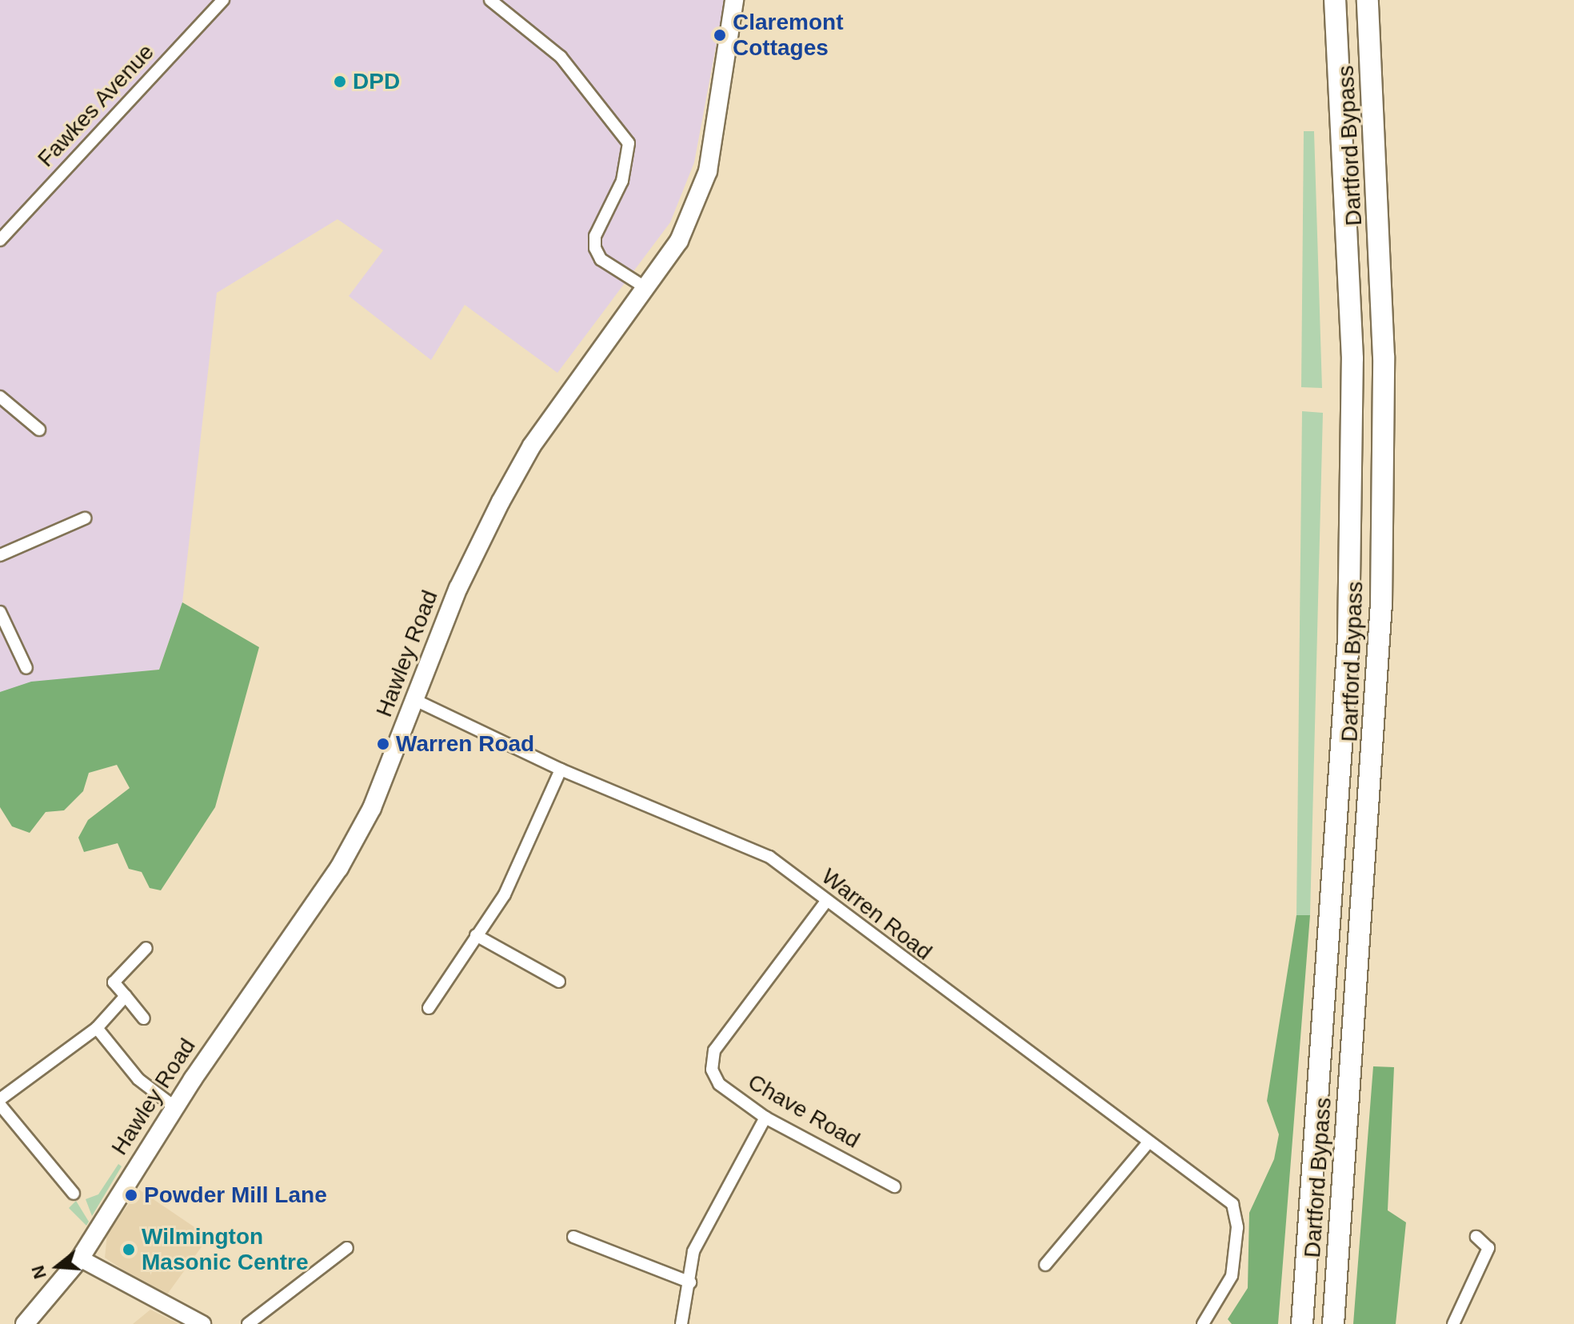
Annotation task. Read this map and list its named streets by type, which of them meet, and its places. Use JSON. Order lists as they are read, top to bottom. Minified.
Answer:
{"streets":{"highway":["Dartford Bypass"],"main road":["Hawley Road"],"street":["Fawkes Avenue","Warren Road","Chave Road"]},"crossings":[["Hawley Road","Warren Road"],["Warren Road","Chave Road"]],"places":["Claremont Cottages","DPD","Warren Road","Powder Mill Lane","Wilmington Masonic Centre"],"north":"left"}
